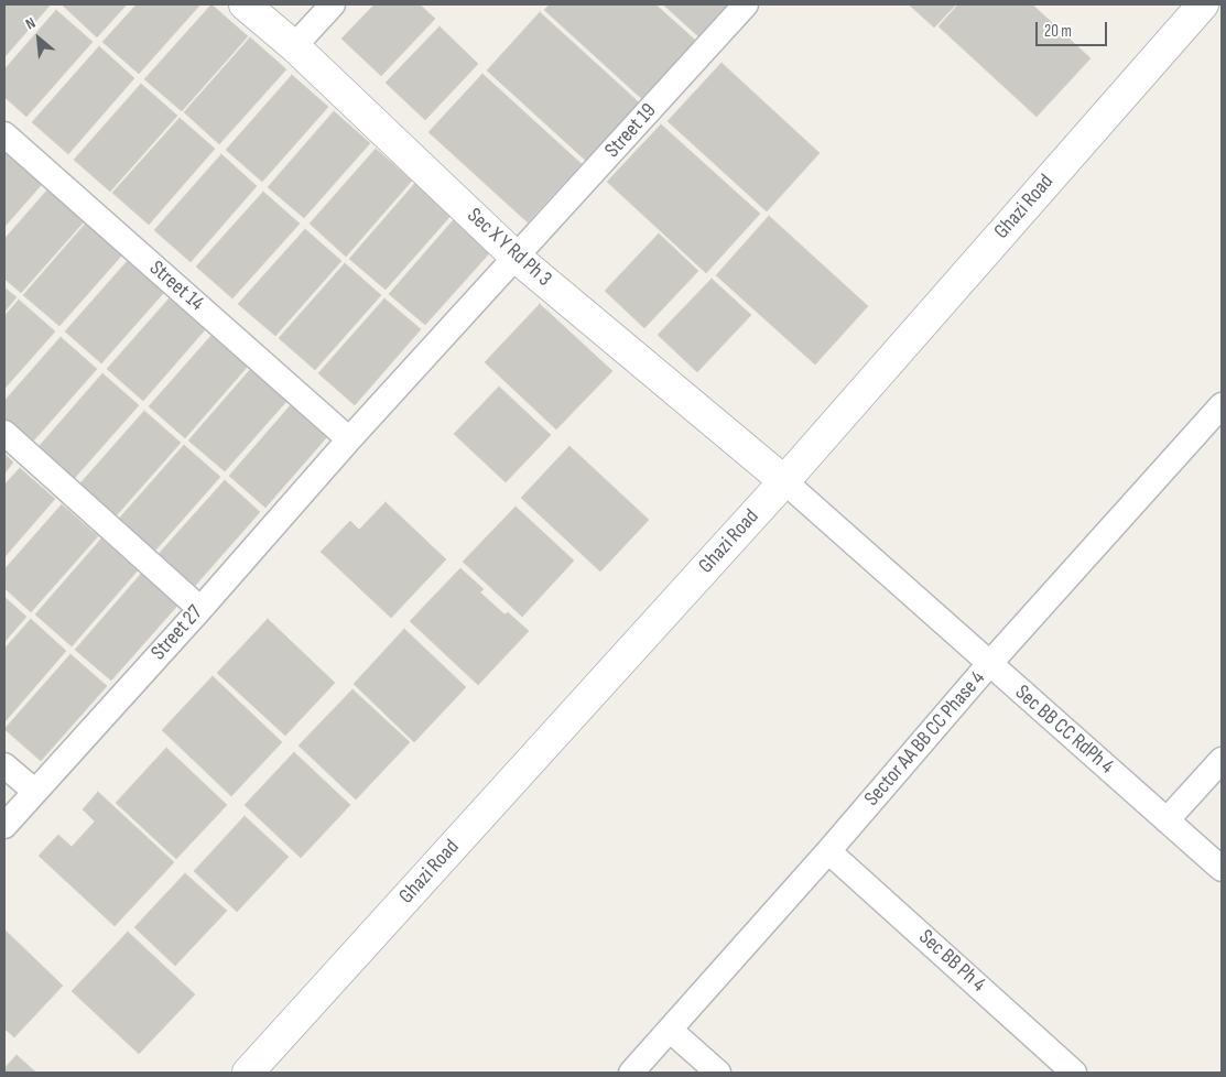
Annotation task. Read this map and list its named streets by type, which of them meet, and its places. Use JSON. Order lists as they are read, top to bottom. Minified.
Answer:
{"streets":{"main road":["Ghazi Road","Sec X Y Rd Ph 3"],"street":["Street 19","Street 14","Street 27","Sec BB CC RdPh 4","Sector AA BB CC Phase 4","Sec BB Ph 4"]},"crossings":[["Street 19","Sec X Y Rd Ph 3"],["Street 19","Street 14"],["Street 19","Street 27"],["Ghazi Road","Sec X Y Rd Ph 3"],["Ghazi Road","Sec BB CC RdPh 4"],["Sec X Y Rd Ph 3","Sec BB CC RdPh 4"],["Street 14","Street 27"],["Sec BB CC RdPh 4","Sector AA BB CC Phase 4"],["Sector AA BB CC Phase 4","Sec BB Ph 4"]],"scale_bar":"20 m","north":"top left"}
